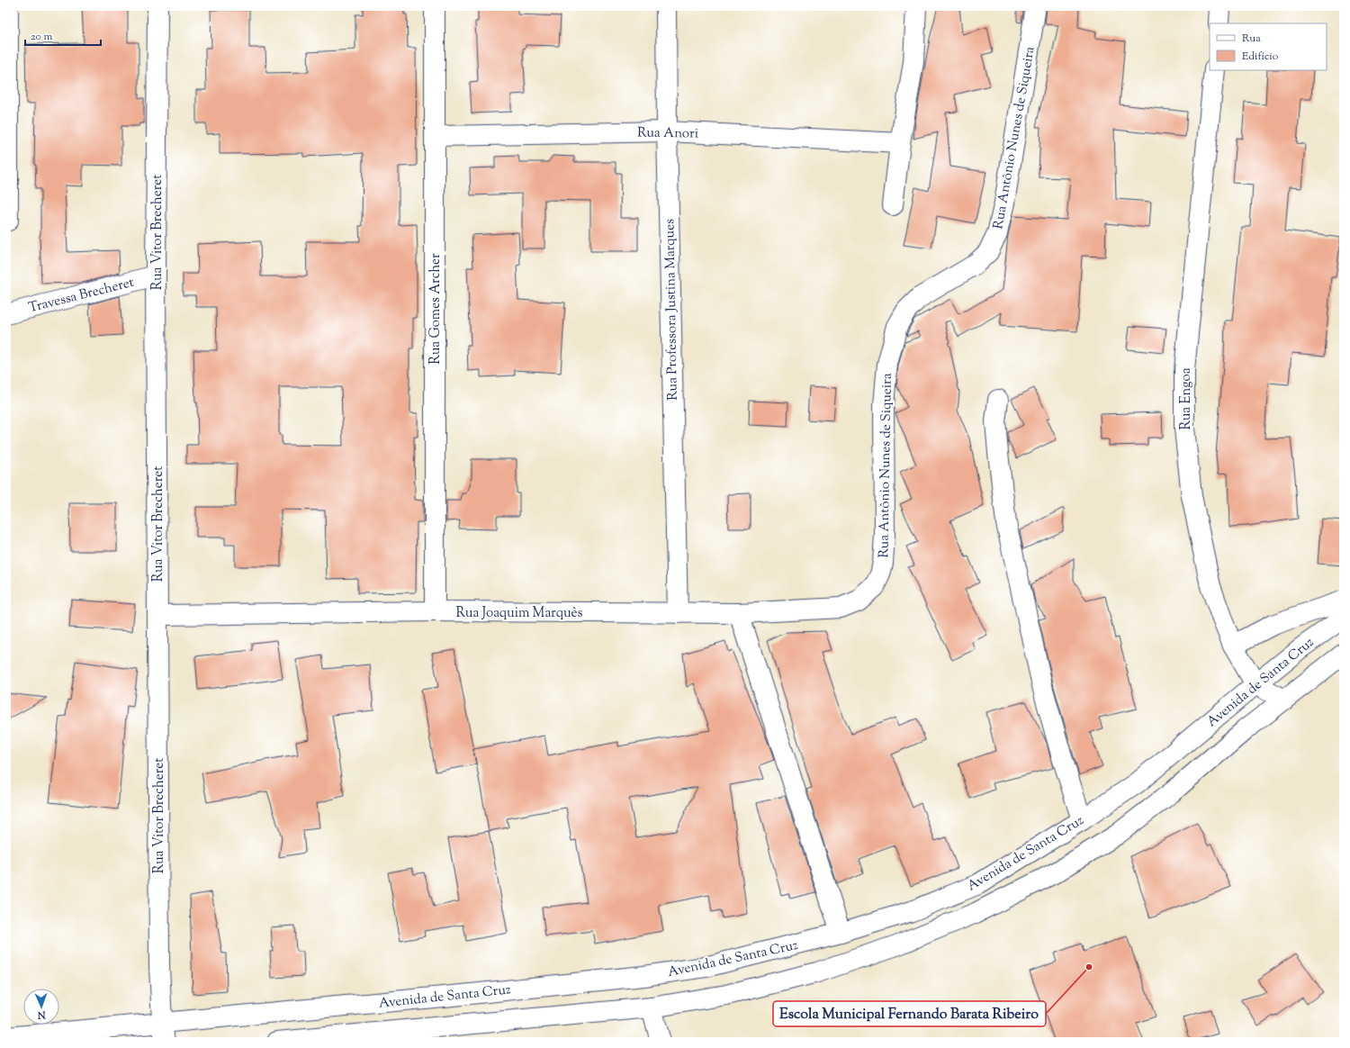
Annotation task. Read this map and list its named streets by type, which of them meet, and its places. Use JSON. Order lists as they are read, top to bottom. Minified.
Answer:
{"streets":{"street":["Rua Anori","Rua Antônio Nunes de Siqueira","Rua Vitor Brecheret","Travessa Brecheret","Rua Gomes Archer","Rua Professora Justina Marques","Rua Engoa","Rua Joaquim Marquês","Avenida de Santa Cruz"]},"crossings":[["Rua Anori","Rua Gomes Archer"],["Rua Anori","Rua Professora Justina Marques"],["Rua Antônio Nunes de Siqueira","Rua Joaquim Marquês"],["Rua Vitor Brecheret","Travessa Brecheret"],["Rua Vitor Brecheret","Rua Joaquim Marquês"],["Rua Vitor Brecheret","Avenida de Santa Cruz"],["Rua Gomes Archer","Rua Joaquim Marquês"],["Rua Professora Justina Marques","Rua Joaquim Marquês"],["Rua Engoa","Avenida de Santa Cruz"]],"places":["Escola Municipal Fernando Barata Ribeiro"],"legend":["Rua","Edifício"],"scale_bar":"20 m","north":"bottom"}
